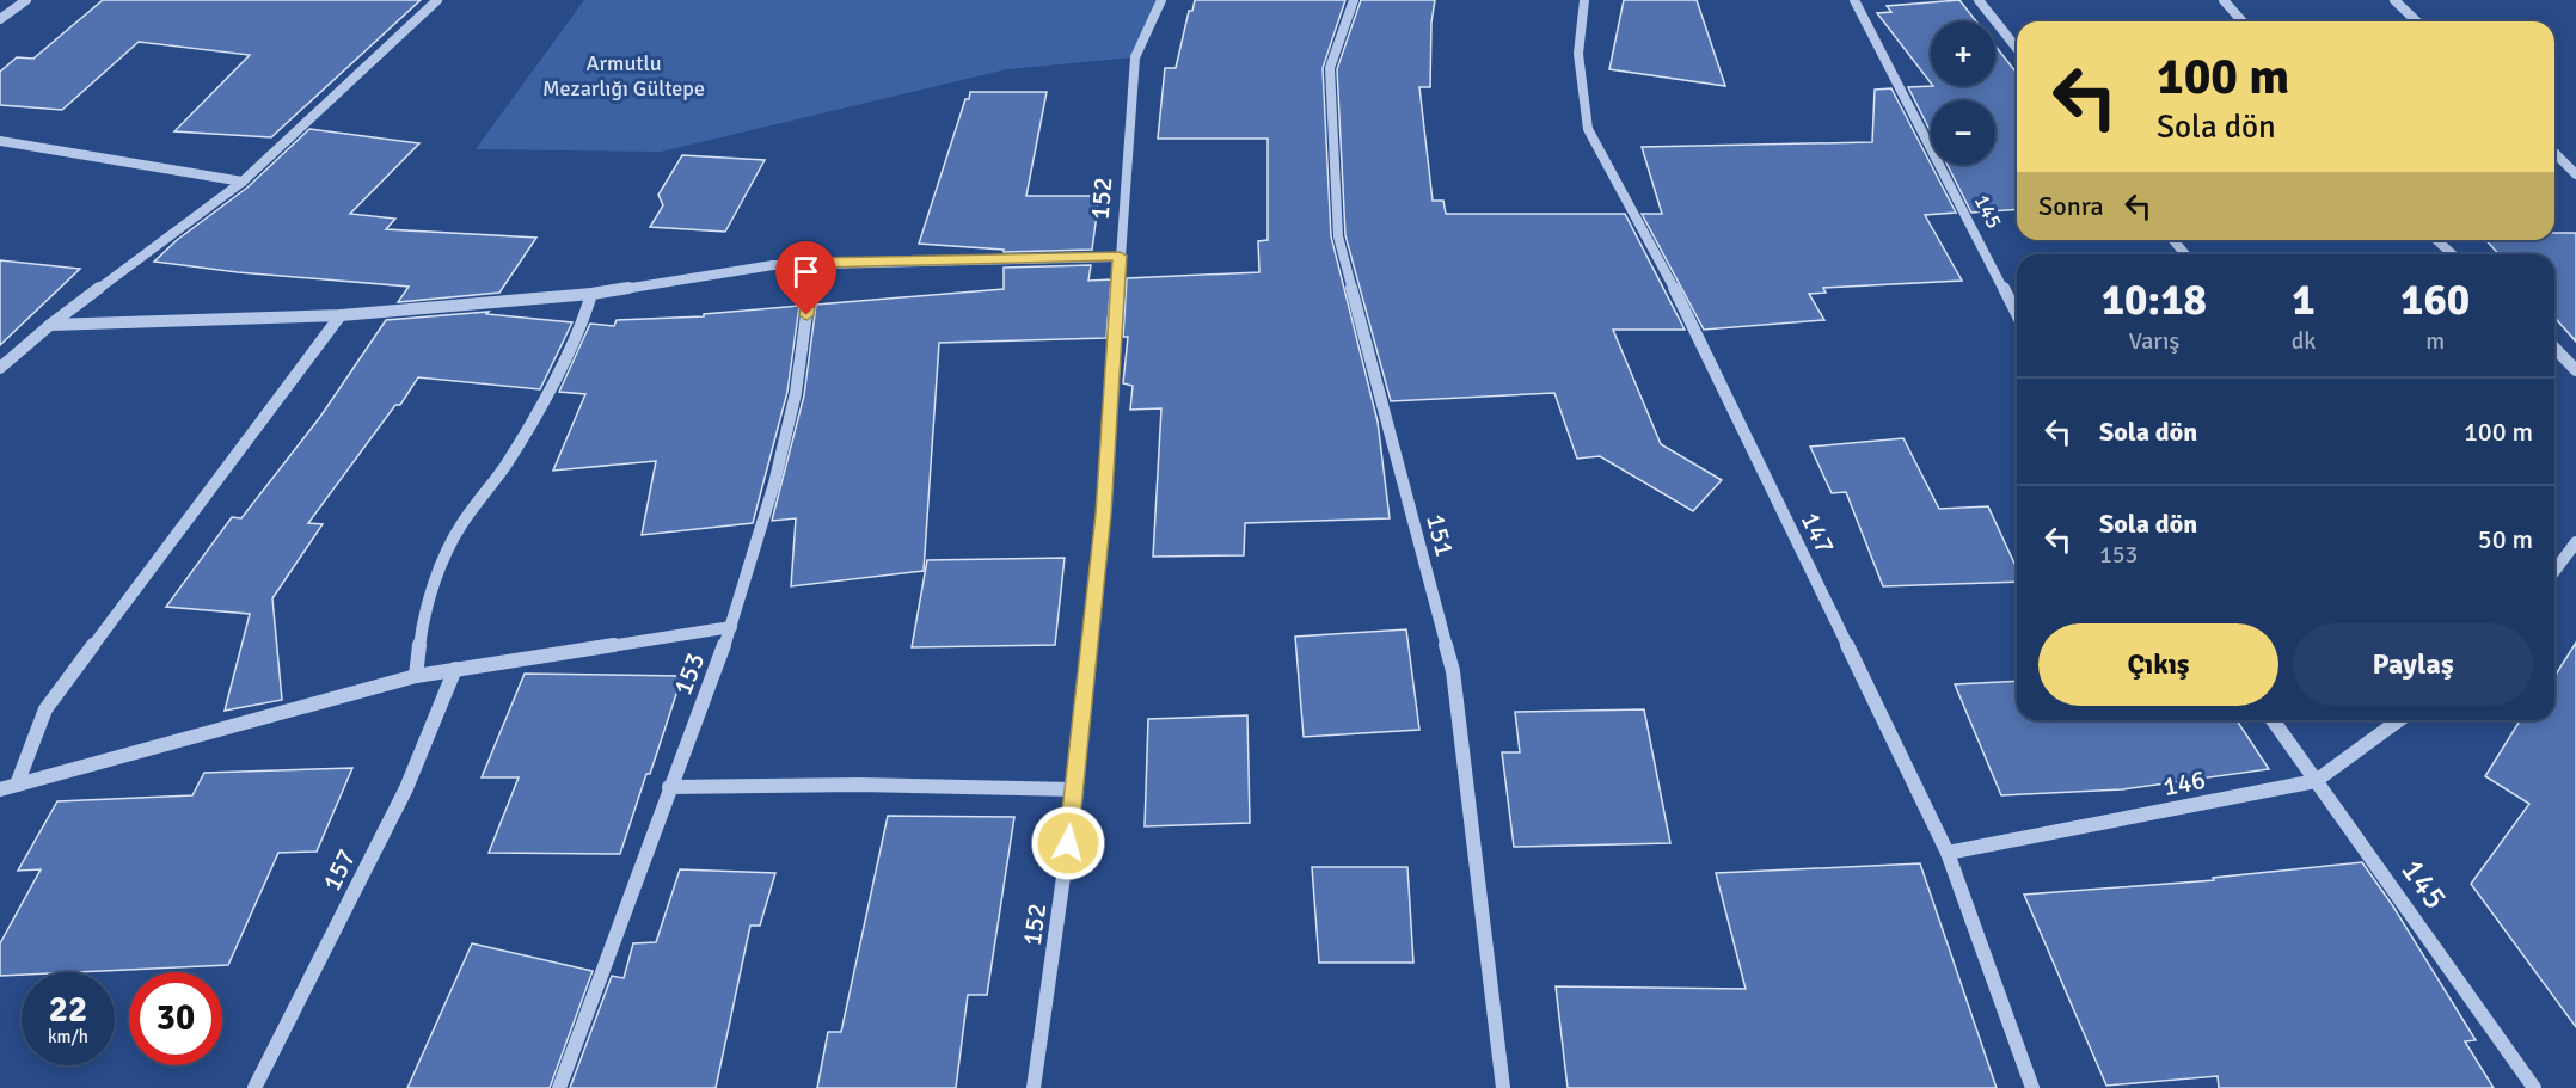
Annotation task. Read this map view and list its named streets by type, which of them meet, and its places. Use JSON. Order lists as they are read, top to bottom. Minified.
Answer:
{"streets":{"street":["152","145","147","151","153","146","157"]},"crossings":[["145","146"],["147","146"]],"parks":["Armutlu Mezarlığı Gültepe"],"page":{"map_buttons":["+","−"],"turn":["100 m","Sola dön"],"then":"Sonra","eta":["10:18","Varış","1","dk","160","m"],"list":[{"name":"Sola dön","value":"100 m"},{"name":"Sola dön","note":"153","value":"50 m"}],"buttons":["Çıkış","Paylaş"],"speed":"22 km/h","limit":"30"}}
